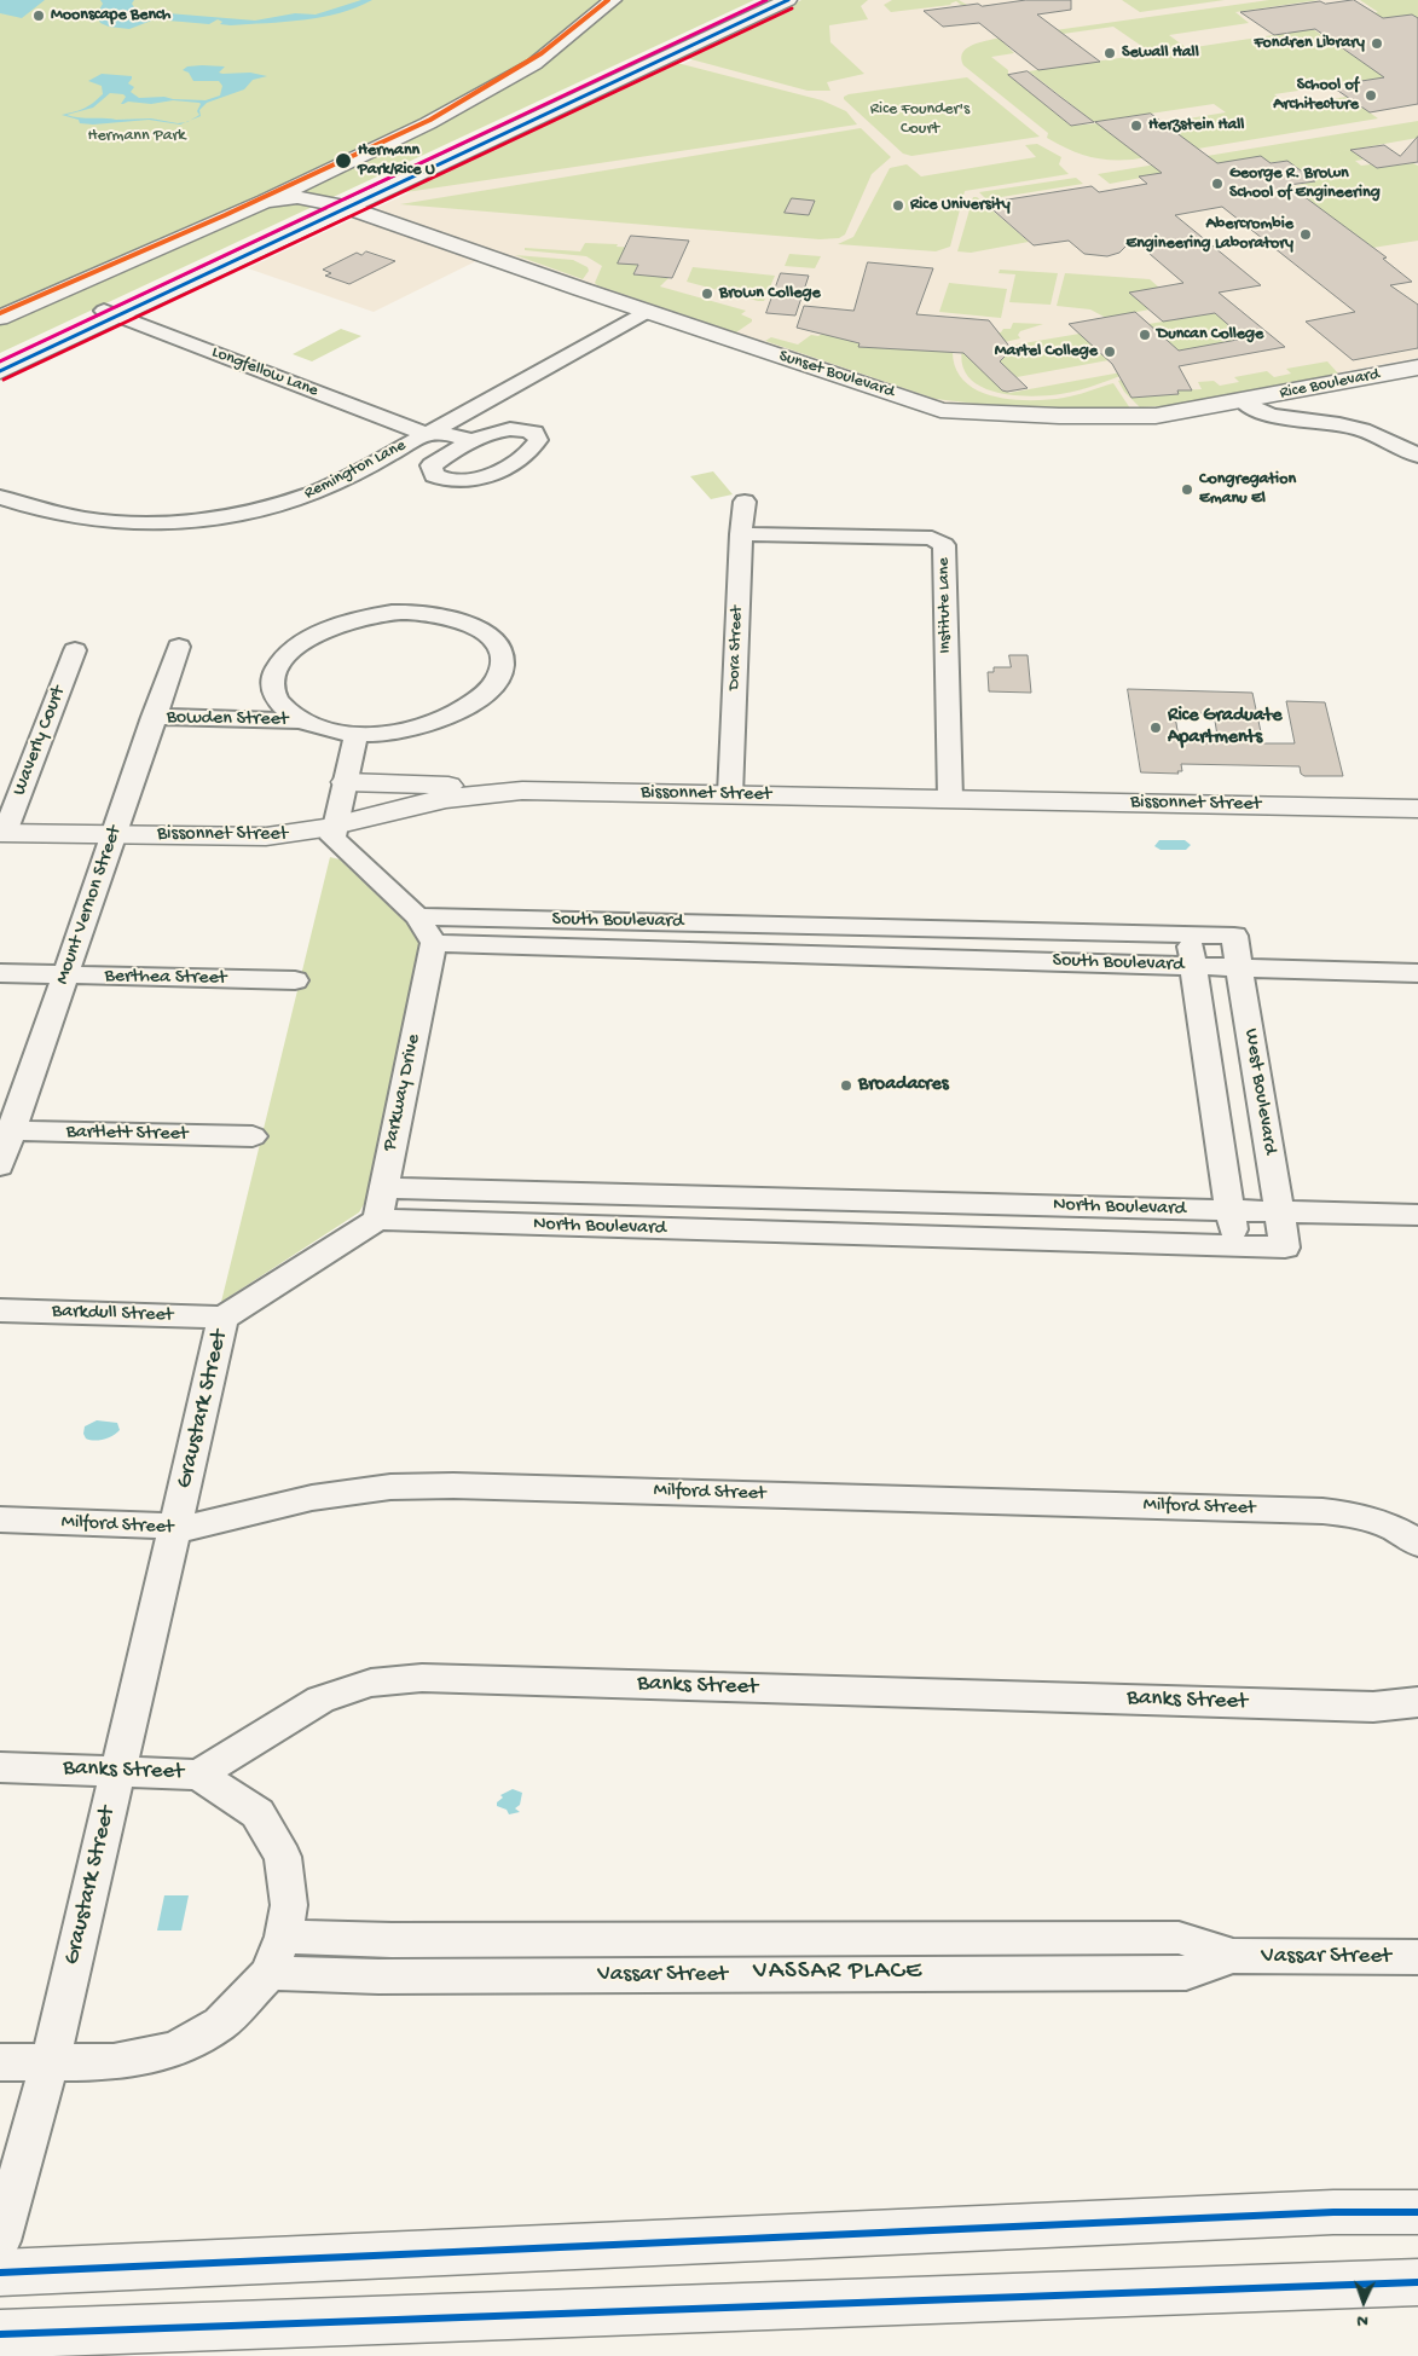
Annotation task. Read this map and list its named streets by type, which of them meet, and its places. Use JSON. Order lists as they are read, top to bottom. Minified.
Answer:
{"streets":{"main road":["Sunset Boulevard","Rice Boulevard","Bissonnet Street"],"street":["Longfellow Lane","Remington Lane","Institute Lane","Dora Street","Bowden Street","Waverly Court","Mount Vernon Street","South Boulevard","Berthea Street","West Boulevard","Parkway Drive","Bartlett Street","North Boulevard","Barkdull Street","Graustark Street","Milford Street","Banks Street","Vassar Street"]},"crossings":[["Longfellow Lane","Remington Lane"],["Sunset Boulevard","Rice Boulevard"],["Sunset Boulevard","Remington Lane"],["Institute Lane","Dora Street"],["Institute Lane","Bissonnet Street"],["Dora Street","Bissonnet Street"],["Bowden Street","Mount Vernon Street"],["Waverly Court","Bissonnet Street"],["Bissonnet Street","Mount Vernon Street"],["Mount Vernon Street","Berthea Street"],["Mount Vernon Street","Bartlett Street"],["South Boulevard","West Boulevard"],["South Boulevard","Parkway Drive"],["West Boulevard","North Boulevard"],["Parkway Drive","North Boulevard"],["Barkdull Street","Graustark Street"],["Graustark Street","Milford Street"],["Graustark Street","Banks Street"]],"districts":["VASSAR PLACE"],"parks":["Rice Founder's Court","Hermann Park"],"places":["Moonscape Bench","Fondren Library","Sewall Hall","School of Architecture","Herzstein Hall","Hermann Park/Rice U","George R. Brown School of Engineering","Rice University","Abercrombie Engineering Laboratory","Brown College","Duncan College","Martel College","Congregation Emanu El","Rice Graduate Apartments","Broadacres"],"north":"bottom"}
